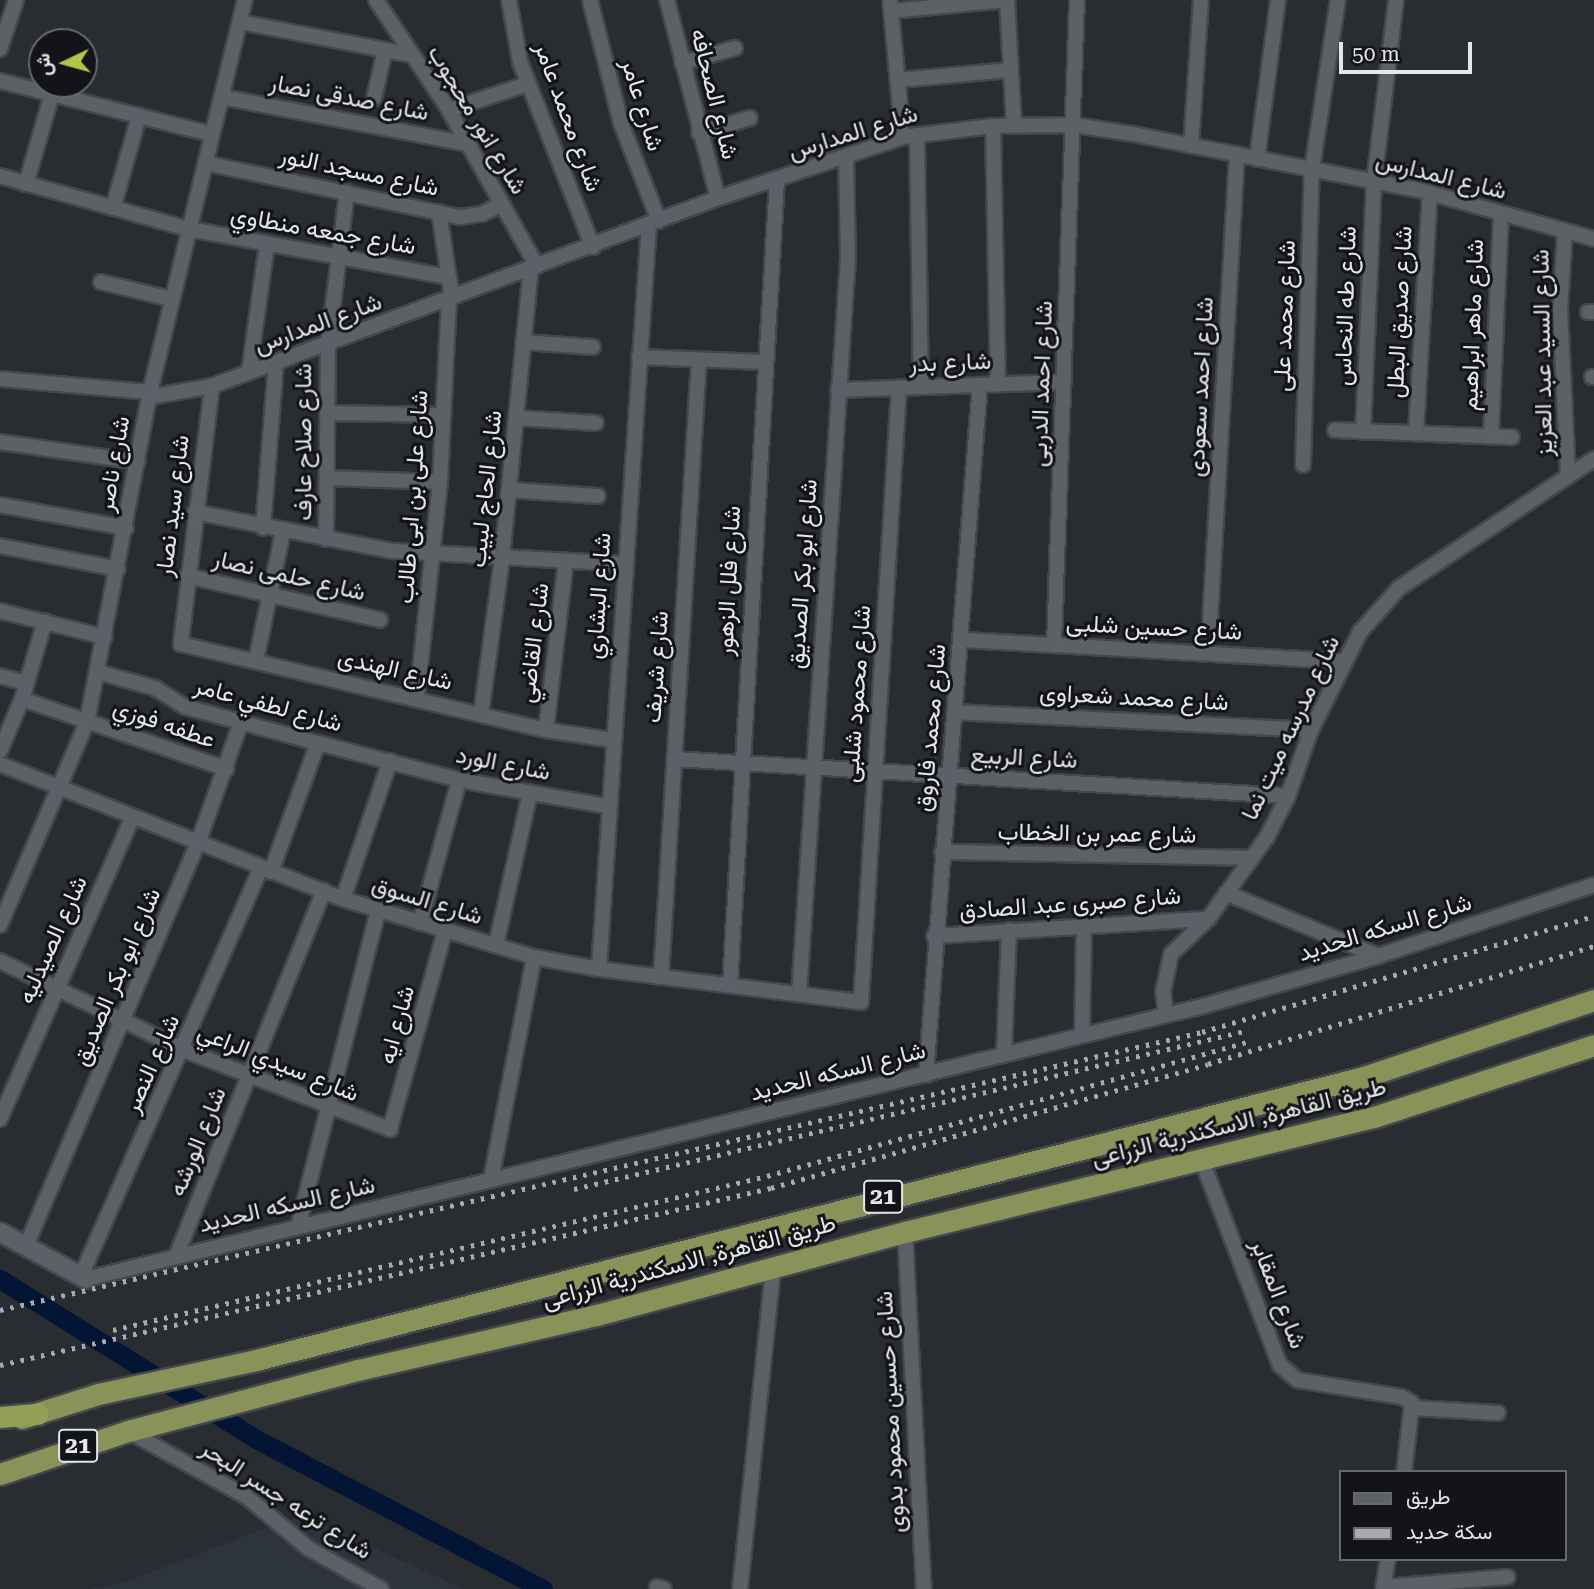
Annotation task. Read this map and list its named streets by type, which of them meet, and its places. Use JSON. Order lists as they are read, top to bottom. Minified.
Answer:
{"streets":{"highway":["طريق القاهرة, الاسكندرية الزراعى","21"],"street":["شارع الصحافه","شارع صدقى نصار","شارع عامر","شارع محمد عامر","شارع انور محجوب","شارع المدارس","شارع مسجد النور","شارع جمعه منطاوي","شارع طه النحاس","شارع صديق البطل","شارع محمد على","شارع ماهر ابراهيم","شارع السيد عبد العزيز","شارع بدر","شارع احمد الدربى","شارع احمد سعودى","شارع صلاح عارف","شارع ناصر","شارع الحاج لبيب","شارع على بن ابى طالب","شارع سيد نصار","شارع ابو بكر الصديق","شارع حلمى نصار","شارع فلل الزهور","شارع البشاري","شارع حسين شلبى","شارع القاضي","شارع شريف","شارع الهندى","شارع محمود شلبى","شارع محمد شعراوى","شارع لطفي عامر","عطفه فوزي","شارع محمد فاروق","شارع مدرسه ميت نما","شارع الربيع","شارع الورد","شارع عمر بن الخطاب","شارع السوق","شارع صبرى عبد الصادق","شارع السكه الحديد","شارع الصيدليه","شارع ايه","شارع سيدي الراعي","شارع النصر","شارع الورشه","شارع المقابر","شارع حسين محمود بدوى","شارع ترعه جسر البحر"]},"crossings":[["شارع الصحافه","شارع المدارس"],["شارع صدقى نصار","شارع انور محجوب"],["شارع صدقى نصار","شارع ناصر"],["شارع عامر","شارع المدارس"],["شارع عامر","شارع البشاري"],["شارع محمد عامر","شارع المدارس"],["شارع انور محجوب","شارع المدارس"],["شارع انور محجوب","شارع مسجد النور"],["شارع انور محجوب","شارع الحاج لبيب"],["شارع المدارس","شارع طه النحاس"],["شارع المدارس","شارع صديق البطل"],["شارع المدارس","شارع محمد على"],["شارع المدارس","شارع ماهر ابراهيم"],["شارع المدارس","شارع السيد عبد العزيز"],["شارع المدارس","شارع احمد الدربى"],["شارع المدارس","شارع احمد سعودى"],["شارع المدارس","شارع صلاح عارف"],["شارع المدارس","شارع ناصر"],["شارع المدارس","شارع الحاج لبيب"],["شارع المدارس","شارع على بن ابى طالب"],["شارع المدارس","شارع سيد نصار"],["شارع المدارس","شارع ابو بكر الصديق"],["شارع المدارس","شارع فلل الزهور"],["شارع المدارس","شارع البشاري"],["شارع مسجد النور","شارع صلاح عارف"],["شارع مسجد النور","شارع ناصر"],["شارع مسجد النور","شارع على بن ابى طالب"],["شارع جمعه منطاوي","شارع صلاح عارف"],["شارع جمعه منطاوي","شارع ناصر"],["شارع جمعه منطاوي","شارع على بن ابى طالب"],["شارع السيد عبد العزيز","شارع مدرسه ميت نما"],["شارع بدر","شارع احمد الدربى"],["شارع بدر","شارع ابو بكر الصديق"],["شارع بدر","شارع محمود شلبى"],["شارع بدر","شارع محمد فاروق"],["شارع احمد الدربى","شارع حسين شلبى"],["شارع ناصر","شارع لطفي عامر"],["شارع ناصر","عطفه فوزي"],["شارع ناصر","شارع السوق"],["شارع الحاج لبيب","شارع الهندى"],["شارع على بن ابى طالب","شارع الهندى"],["شارع سيد نصار","شارع حلمى نصار"],["شارع سيد نصار","شارع الهندى"],["شارع ابو بكر الصديق","شارع لطفي عامر"],["شارع ابو بكر الصديق","عطفه فوزي"],["شارع ابو بكر الصديق","شارع الربيع"],["شارع ابو بكر الصديق","شارع السوق"],["شارع ابو بكر الصديق","شارع سيدي الراعي"],["شارع فلل الزهور","شارع الربيع"],["شارع فلل الزهور","شارع السوق"],["شارع البشاري","شارع الهندى"],["شارع البشاري","شارع الورد"],["شارع البشاري","شارع السوق"],["شارع حسين شلبى","شارع محمد فاروق"],["شارع حسين شلبى","شارع مدرسه ميت نما"],["شارع القاضي","شارع الهندى"],["شارع شريف","شارع الربيع"],["شارع شريف","شارع السوق"],["شارع محمود شلبى","شارع الربيع"],["شارع محمود شلبى","شارع السوق"],["شارع محمد شعراوى","شارع محمد فاروق"],["شارع محمد شعراوى","شارع مدرسه ميت نما"],["شارع لطفي عامر","شارع الورد"],["شارع لطفي عامر","شارع النصر"],["شارع محمد فاروق","شارع الربيع"],["شارع محمد فاروق","شارع عمر بن الخطاب"],["شارع محمد فاروق","شارع صبرى عبد الصادق"],["شارع محمد فاروق","شارع السكه الحديد"],["شارع مدرسه ميت نما","شارع الربيع"],["شارع مدرسه ميت نما","شارع عمر بن الخطاب"],["شارع مدرسه ميت نما","شارع صبرى عبد الصادق"],["شارع مدرسه ميت نما","شارع السكه الحديد"],["شارع السوق","شارع الصيدليه"],["شارع السوق","شارع ايه"],["شارع السوق","شارع النصر"],["شارع السوق","شارع الورشه"],["شارع السكه الحديد","شارع النصر"],["شارع السكه الحديد","شارع الورشه"],["شارع الصيدليه","شارع سيدي الراعي"],["شارع ايه","شارع سيدي الراعي"],["شارع سيدي الراعي","شارع النصر"],["شارع سيدي الراعي","شارع الورشه"],["طريق القاهرة, الاسكندرية الزراعى","شارع المقابر"],["طريق القاهرة, الاسكندرية الزراعى","شارع حسين محمود بدوى"],["طريق القاهرة, الاسكندرية الزراعى","شارع ترعه جسر البحر"]],"legend":["طريق","سكة حديد"],"scale_bar":"50 m","north":"left"}
